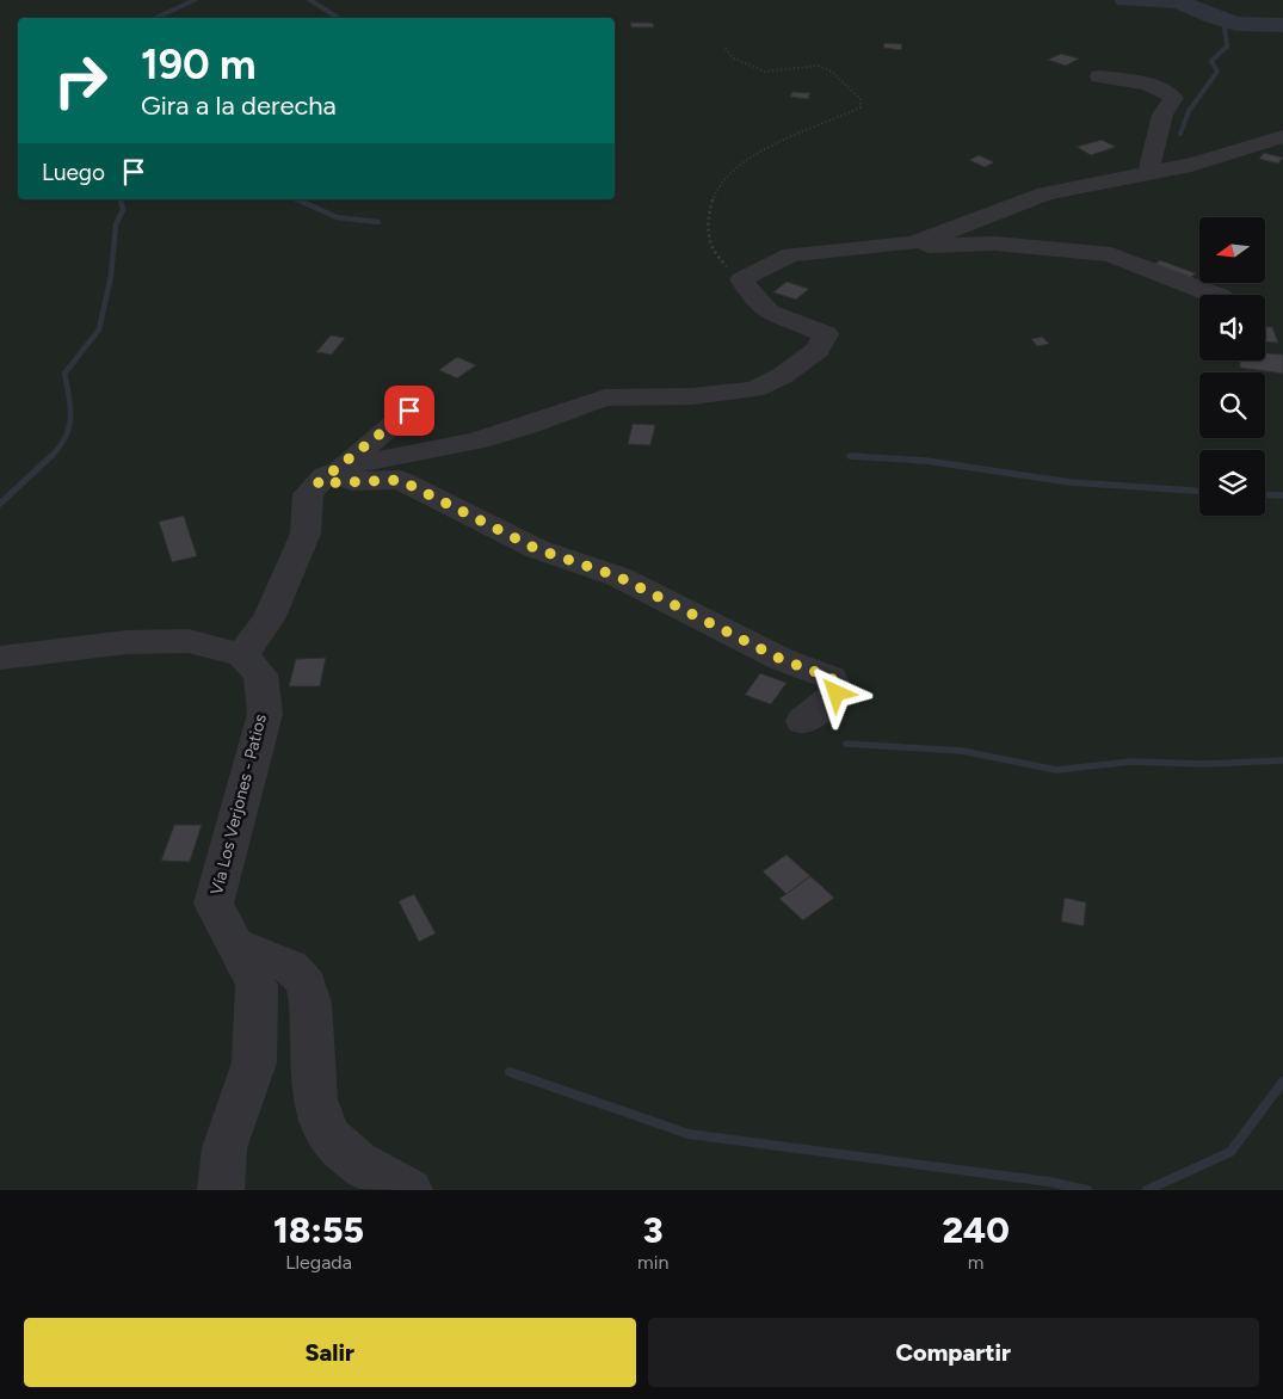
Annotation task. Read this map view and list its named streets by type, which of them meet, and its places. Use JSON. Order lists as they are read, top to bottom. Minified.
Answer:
{"streets":{"street":["Vía Los Verjones - Patios"]},"north":"left","page":{"turn":["190 m","Gira a la derecha"],"then":"Luego","eta":["18:55","Llegada","3","min","240","m"],"buttons":["Salir","Compartir"]}}
